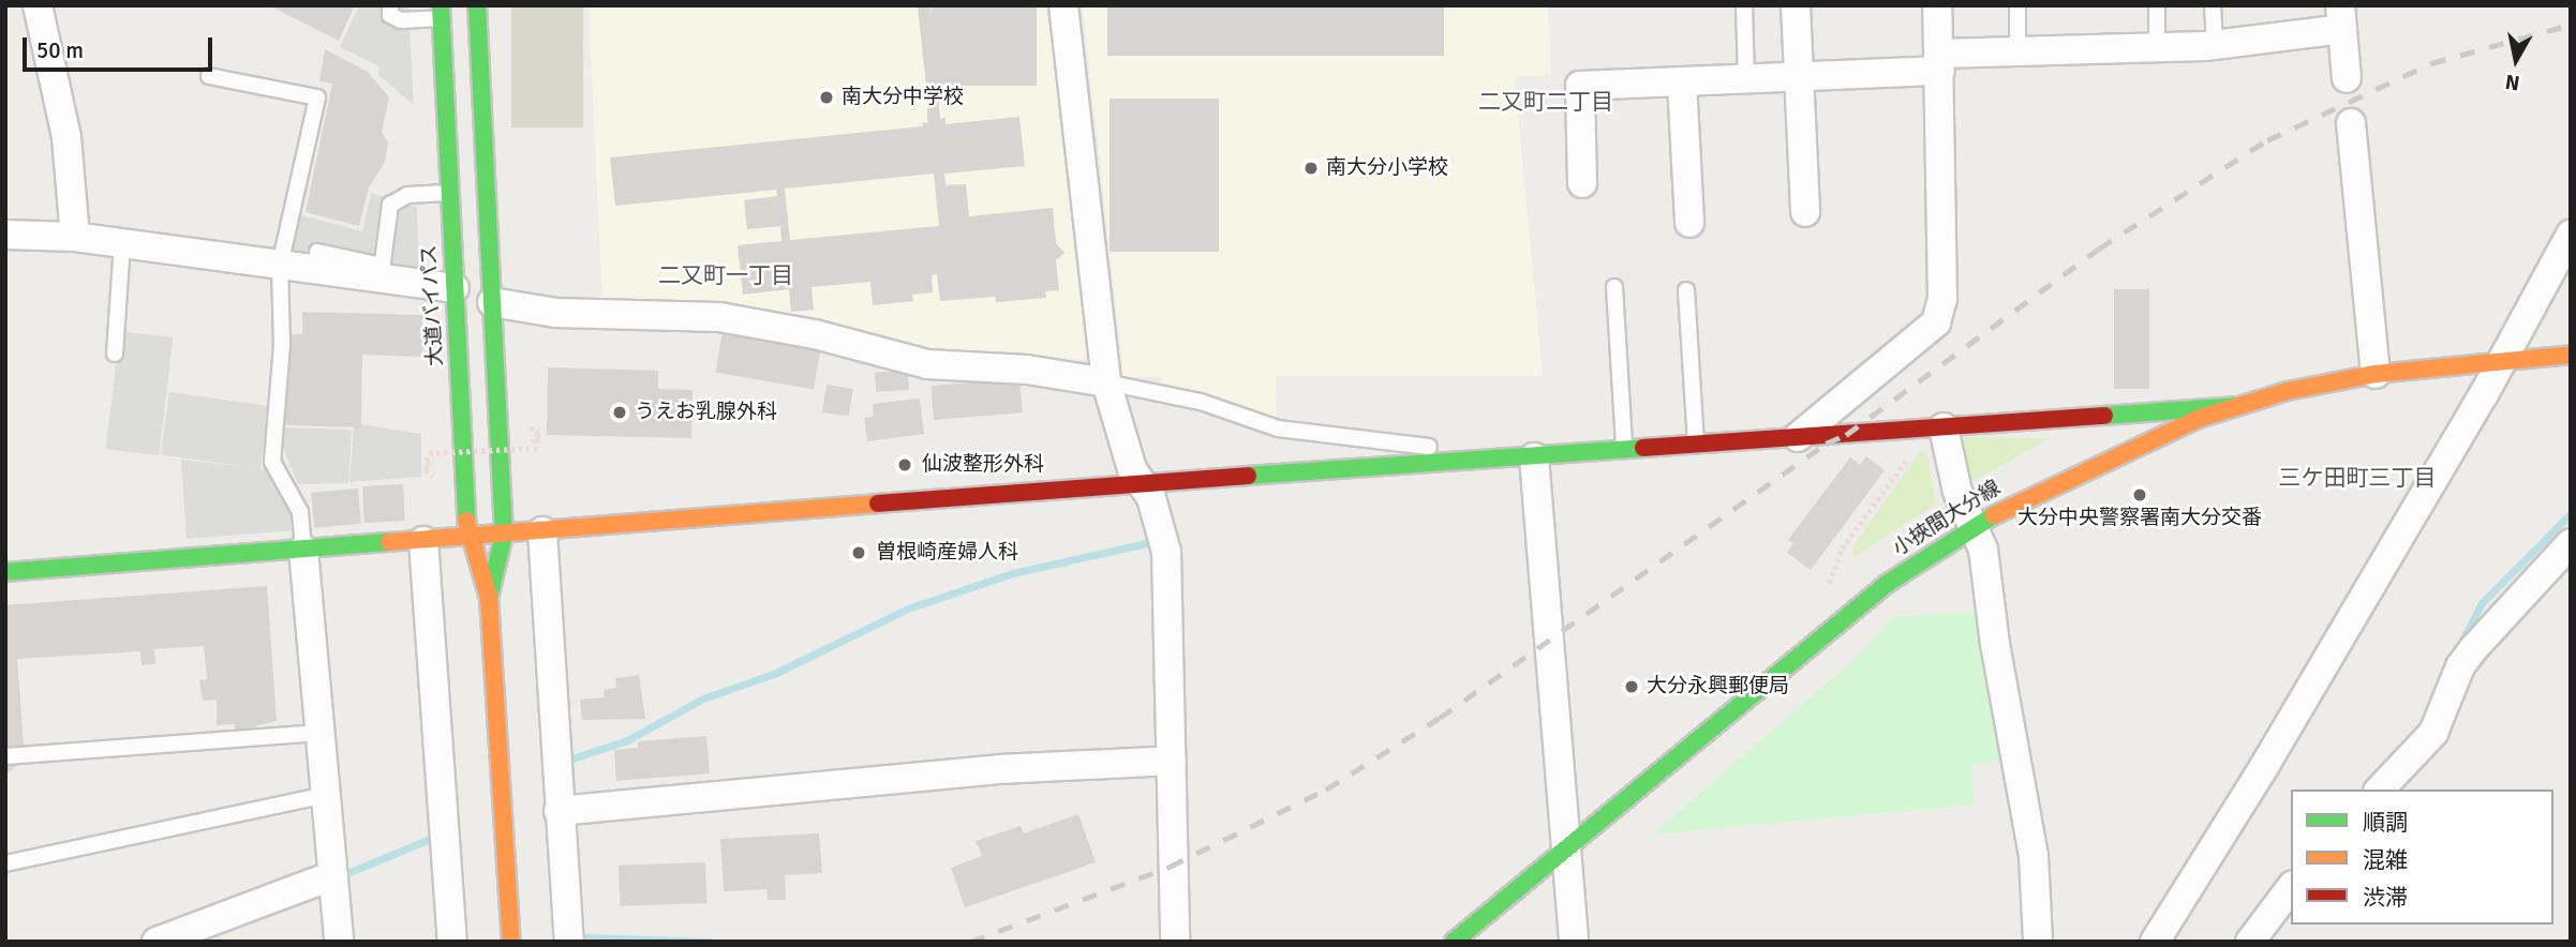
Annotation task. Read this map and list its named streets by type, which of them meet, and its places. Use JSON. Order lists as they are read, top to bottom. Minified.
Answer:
{"streets":{"main road":["大道バイパス","小挾間大分線"]},"districts":["二又町二丁目","二又町一丁目","三ケ田町三丁目"],"places":["南大分中学校","南大分小学校","うえお乳腺外科","仙波整形外科","大分中央警察署南大分交番","曽根崎産婦人科","大分永興郵便局"],"legend":["順調","混雑","渋滞"],"scale_bar":"50 m","north":"bottom"}
